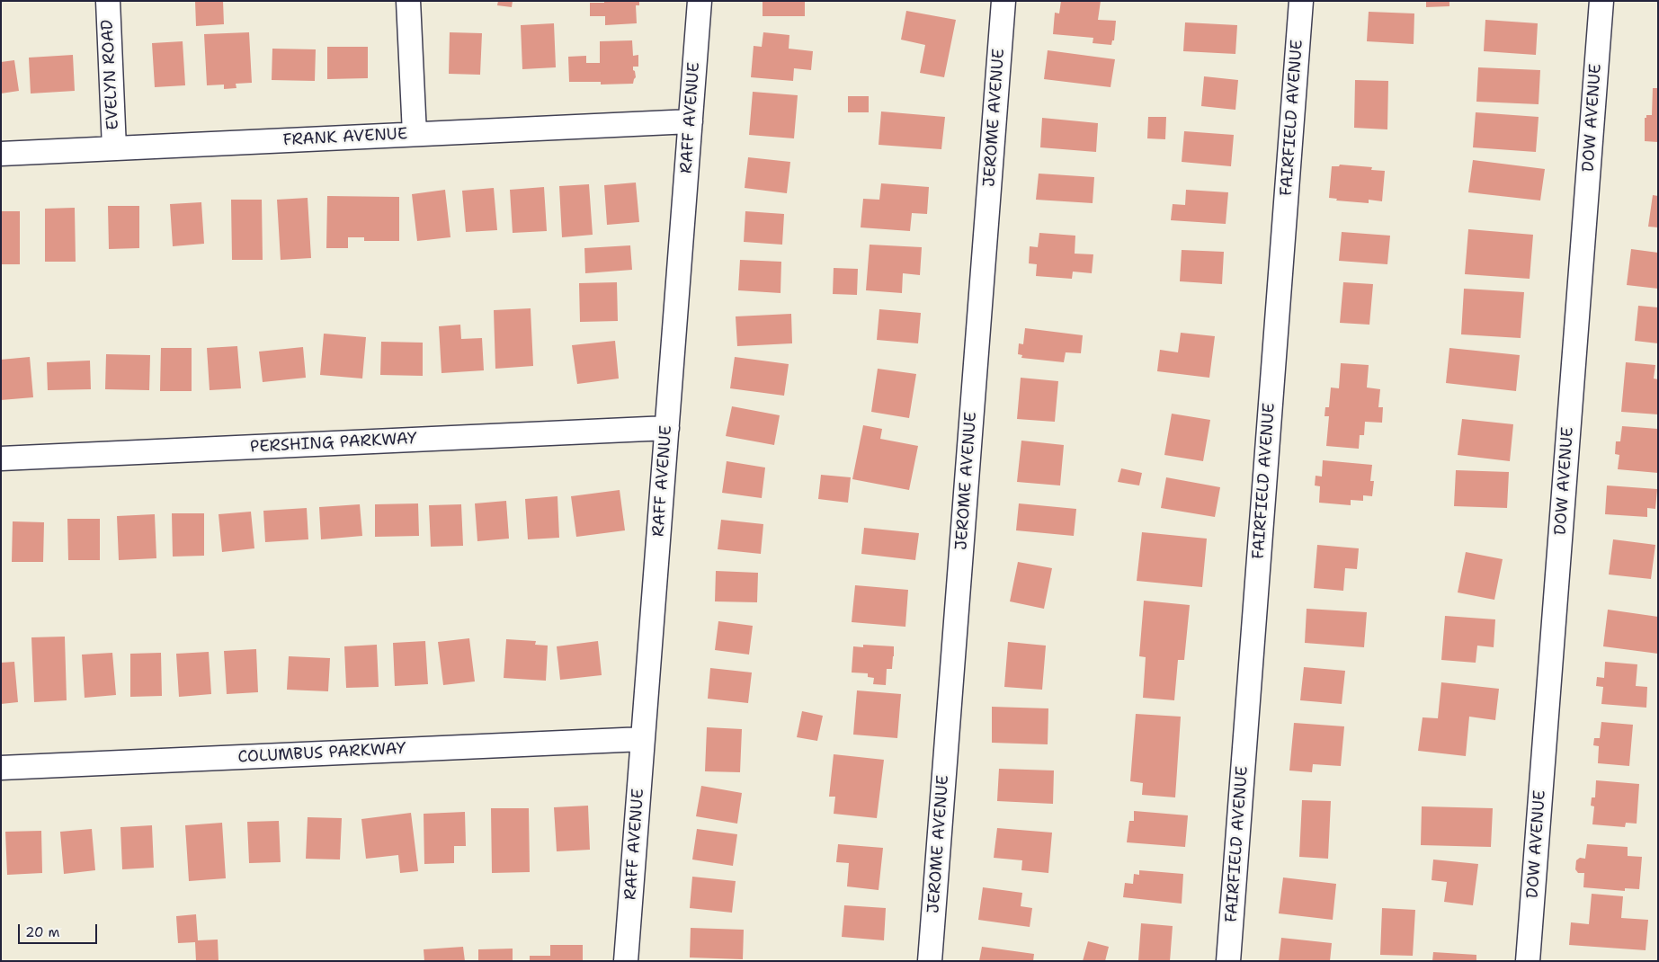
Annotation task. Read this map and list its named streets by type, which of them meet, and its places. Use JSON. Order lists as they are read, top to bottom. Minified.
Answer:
{"streets":{"street":["EVELYN ROAD","RAFF AVENUE","JEROME AVENUE","FAIRFIELD AVENUE","DOW AVENUE","FRANK AVENUE","PERSHING PARKWAY","COLUMBUS PARKWAY"]},"crossings":[["EVELYN ROAD","FRANK AVENUE"],["RAFF AVENUE","FRANK AVENUE"],["RAFF AVENUE","PERSHING PARKWAY"],["RAFF AVENUE","COLUMBUS PARKWAY"]],"scale_bar":"20 m"}
